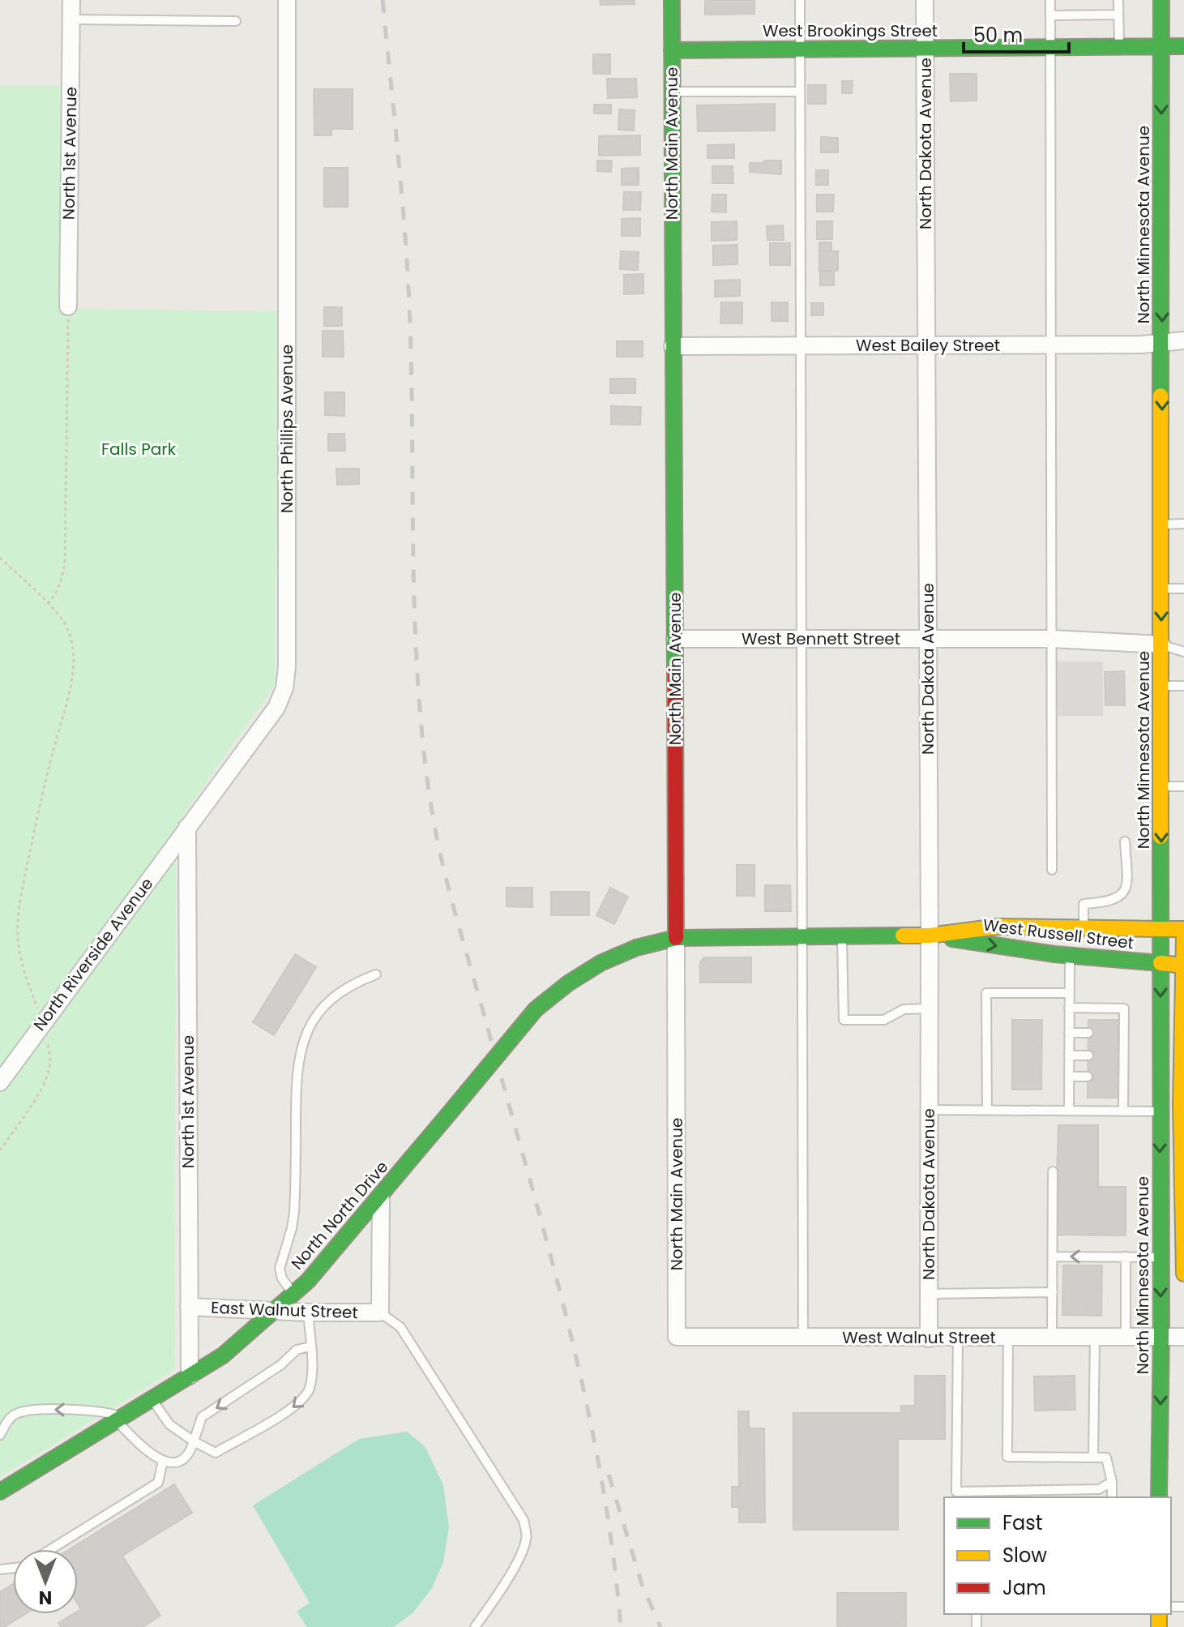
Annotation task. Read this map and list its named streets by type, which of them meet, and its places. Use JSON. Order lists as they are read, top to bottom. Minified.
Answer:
{"streets":{"main road":["West Brookings Street","North Main Avenue","North Minnesota Avenue","West Russell Street","North North Drive"],"street":["North Dakota Avenue","North 1st Avenue","West Bailey Street","North Phillips Avenue","West Bennett Street","North Riverside Avenue","East Walnut Street","West Walnut Street"]},"crossings":[["West Brookings Street","North Main Avenue"],["West Brookings Street","North Dakota Avenue"],["West Brookings Street","North Minnesota Avenue"],["North Main Avenue","West Bailey Street"],["North Main Avenue","West Bennett Street"],["North Main Avenue","West Russell Street"],["North Main Avenue","North North Drive"],["North Main Avenue","West Walnut Street"],["North Dakota Avenue","West Bailey Street"],["North Dakota Avenue","West Bennett Street"],["North Dakota Avenue","West Russell Street"],["North Dakota Avenue","West Walnut Street"],["North 1st Avenue","North Phillips Avenue"],["North 1st Avenue","North Riverside Avenue"],["North 1st Avenue","North North Drive"],["North 1st Avenue","East Walnut Street"],["North Minnesota Avenue","West Bailey Street"],["North Minnesota Avenue","West Bennett Street"],["North Minnesota Avenue","West Russell Street"],["North Minnesota Avenue","West Walnut Street"],["North Phillips Avenue","North Riverside Avenue"],["West Russell Street","North North Drive"],["North North Drive","East Walnut Street"]],"one_way":["North Minnesota Avenue"],"parks":["Falls Park"],"legend":["Fast","Slow","Jam"],"scale_bar":"50 m","north":"bottom"}
